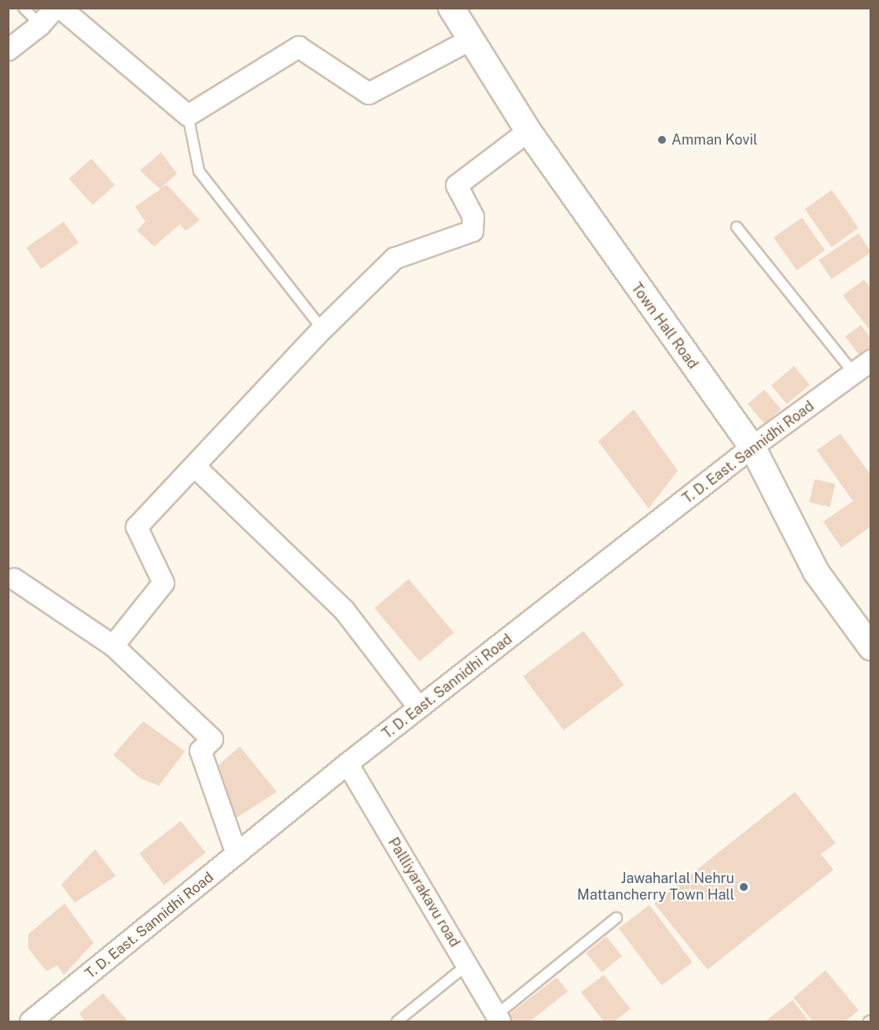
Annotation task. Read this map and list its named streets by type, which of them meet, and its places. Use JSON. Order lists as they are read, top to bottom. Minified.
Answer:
{"streets":{"street":["Town Hall Road","T. D. East. Sannidhi Road","Pallliyarakavu road"]},"crossings":[["Town Hall Road","T. D. East. Sannidhi Road"],["T. D. East. Sannidhi Road","Pallliyarakavu road"]],"places":["Amman Kovil","Jawaharlal Nehru Mattancherry Town Hall"]}
